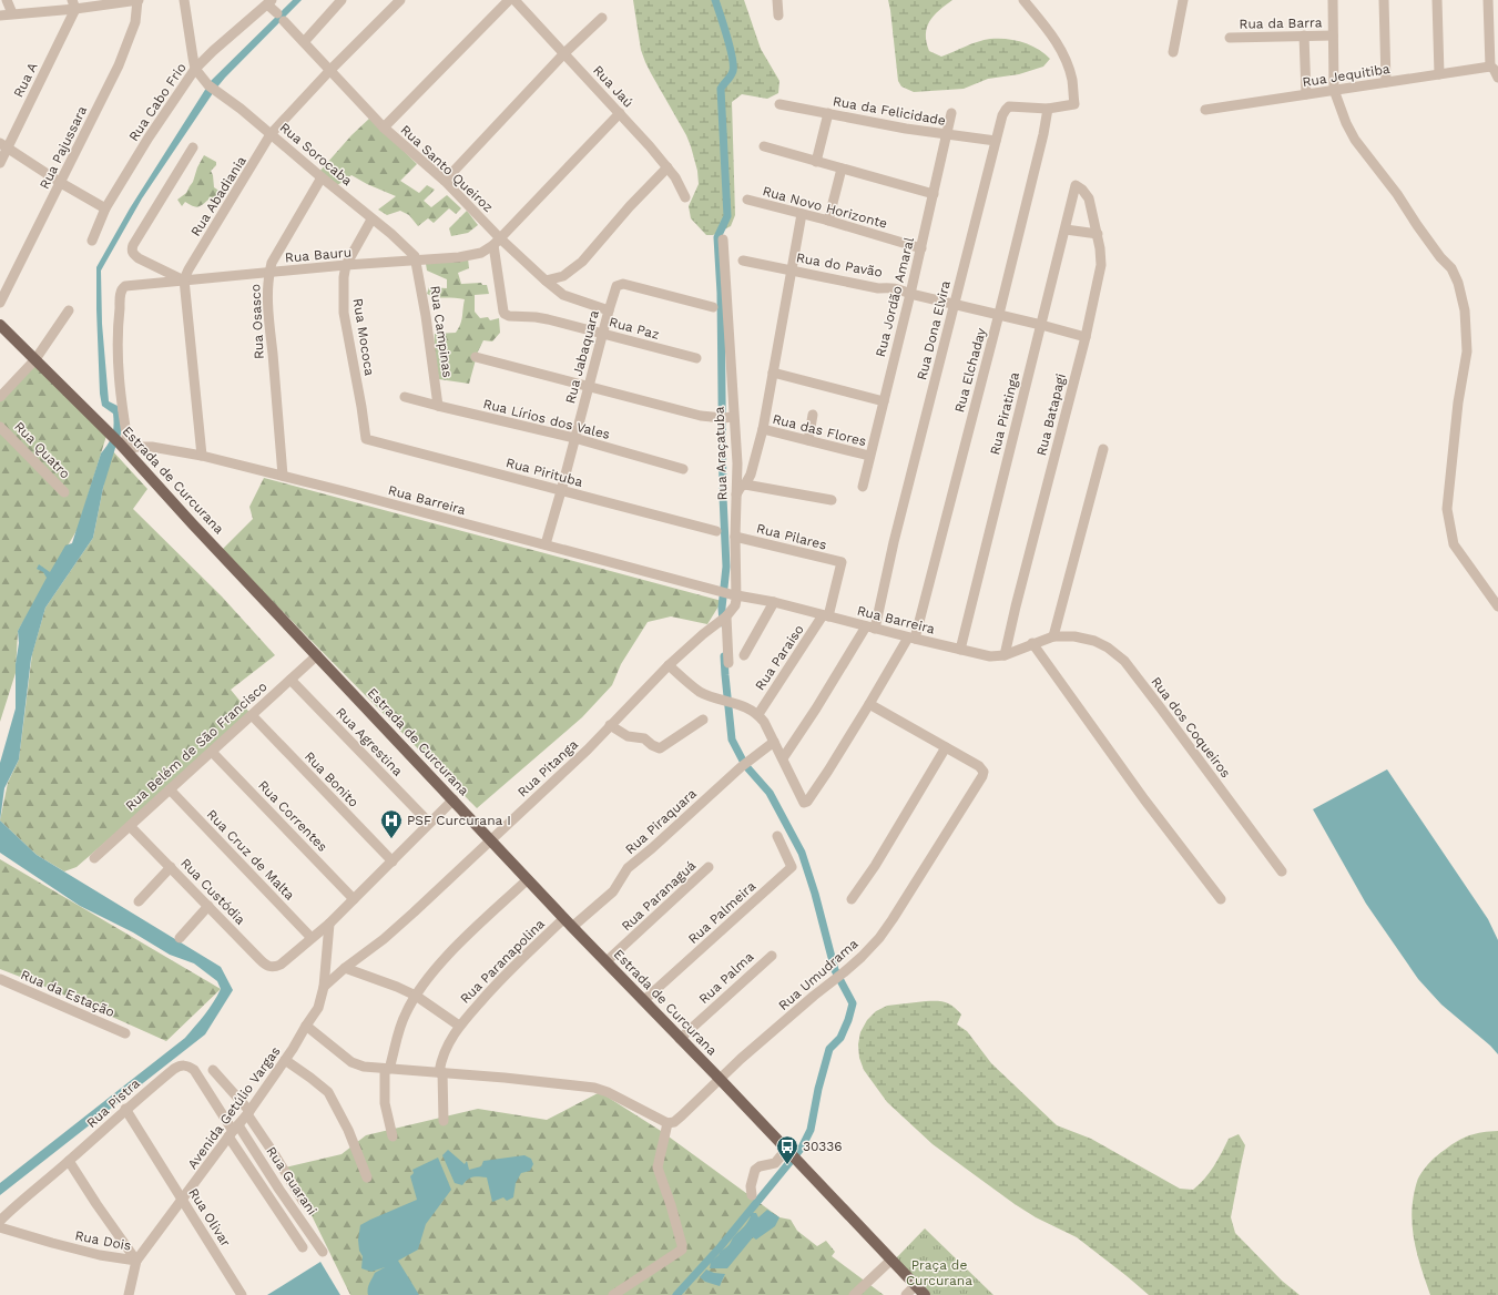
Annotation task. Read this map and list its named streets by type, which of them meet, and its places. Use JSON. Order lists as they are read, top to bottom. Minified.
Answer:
{"streets":{"main road":["Estrada de Curcurana"],"street":["Rua da Barra","Rua Jequitiba","Rua A","Rua Jaú","Rua Cabo Frio","Rua da Felicidade","Rua Pajussara","Rua Sorocaba","Rua Santo Queiroz","Rua Abadiania","Rua Novo Horizonte","Rua Bauru","Rua do Pavão","Rua Jordão Amaral","Rua Osasco","Rua Paz","Rua Dona Elvira","Rua Campinas","Rua Mococa","Rua Jabaquara","Rua Elchaday","Rua Piratinga","Rua Batapagi","Rua Lírios dos Vales","Rua das Flores","Rua Quatro","Rua Araçatuba","Rua Pirituba","Rua Barreira","Rua Pilares","Rua Paraiso","Rua dos Coqueiros","Rua Agrestina","Rua Belém de São Francisco","Rua Pitanga","Rua Bonito","Rua Correntes","Rua Piraquara","Rua Cruz de Malta","Rua Custódia","Rua Paranaguá","Rua Palmeira","Rua Paranapolina","Rua Umudrama","Rua Palma","Rua da Estação","Rua Pistra","Avenida Getúlio Vargas","Rua Guarani","Rua Olivar","Rua Dois"]},"crossings":[["Rua Jaú","Rua Bauru"],["Rua Cabo Frio","Rua Sorocaba"],["Rua Cabo Frio","Rua Santo Queiroz"],["Rua da Felicidade","Rua Jordão Amaral"],["Rua da Felicidade","Rua Dona Elvira"],["Rua Sorocaba","Rua Abadiania"],["Rua Sorocaba","Rua Bauru"],["Rua Sorocaba","Rua Osasco"],["Rua Sorocaba","Rua Campinas"],["Rua Sorocaba","Rua Mococa"],["Rua Santo Queiroz","Rua Abadiania"],["Rua Santo Queiroz","Rua Bauru"],["Rua Santo Queiroz","Rua Paz"],["Rua Santo Queiroz","Rua Jabaquara"],["Rua Abadiania","Rua Bauru"],["Rua Novo Horizonte","Rua Jordão Amaral"],["Rua Bauru","Rua Osasco"],["Rua Bauru","Rua Paz"],["Rua Bauru","Rua Campinas"],["Rua Bauru","Rua Mococa"],["Rua Bauru","Estrada de Curcurana"],["Rua Bauru","Rua Barreira"],["Rua do Pavão","Rua Jordão Amaral"],["Rua do Pavão","Rua Dona Elvira"],["Rua do Pavão","Rua Elchaday"],["Rua do Pavão","Rua Piratinga"],["Rua do Pavão","Rua Batapagi"],["Rua Jordão Amaral","Rua das Flores"],["Rua Osasco","Rua Barreira"],["Rua Paz","Rua Jabaquara"],["Rua Dona Elvira","Rua Elchaday"],["Rua Dona Elvira","Rua Barreira"],["Rua Campinas","Rua Lírios dos Vales"],["Rua Mococa","Rua Pirituba"],["Rua Jabaquara","Rua Lírios dos Vales"],["Rua Jabaquara","Rua Pirituba"],["Rua Jabaquara","Rua Barreira"],["Rua Elchaday","Rua Barreira"],["Rua Piratinga","Rua Batapagi"],["Rua Piratinga","Rua Barreira"],["Rua Batapagi","Rua Barreira"],["Rua Araçatuba","Rua Barreira"],["Rua Araçatuba","Rua Pilares"],["Rua Araçatuba","Rua Pitanga"],["Estrada de Curcurana","Rua Barreira"],["Estrada de Curcurana","Rua Belém de São Francisco"],["Estrada de Curcurana","Rua Pitanga"],["Estrada de Curcurana","Rua Piraquara"],["Estrada de Curcurana","Rua Paranaguá"],["Estrada de Curcurana","Rua Palmeira"],["Estrada de Curcurana","Rua Paranapolina"],["Estrada de Curcurana","Rua Umudrama"],["Estrada de Curcurana","Rua Palma"],["Rua Barreira","Rua Pilares"],["Rua Barreira","Rua Paraiso"],["Rua Barreira","Rua dos Coqueiros"],["Rua Pilares","Rua Paraiso"],["Rua Agrestina","Rua Belém de São Francisco"],["Rua Belém de São Francisco","Rua Bonito"],["Rua Belém de São Francisco","Rua Correntes"],["Rua Belém de São Francisco","Rua Cruz de Malta"],["Rua Belém de São Francisco","Rua Custódia"],["Rua Pitanga","Avenida Getúlio Vargas"],["Rua Piraquara","Rua Paranapolina"],["Rua Cruz de Malta","Rua Custódia"],["Rua Pistra","Avenida Getúlio Vargas"],["Rua Pistra","Rua Guarani"],["Rua Pistra","Rua Olivar"],["Rua Pistra","Rua Dois"],["Avenida Getúlio Vargas","Rua Guarani"],["Avenida Getúlio Vargas","Rua Olivar"],["Avenida Getúlio Vargas","Rua Dois"]],"parks":["Praça de Curcurana"],"places":{"hospital":["PSF Curcurana I"],"bus stop":["30336"]}}
